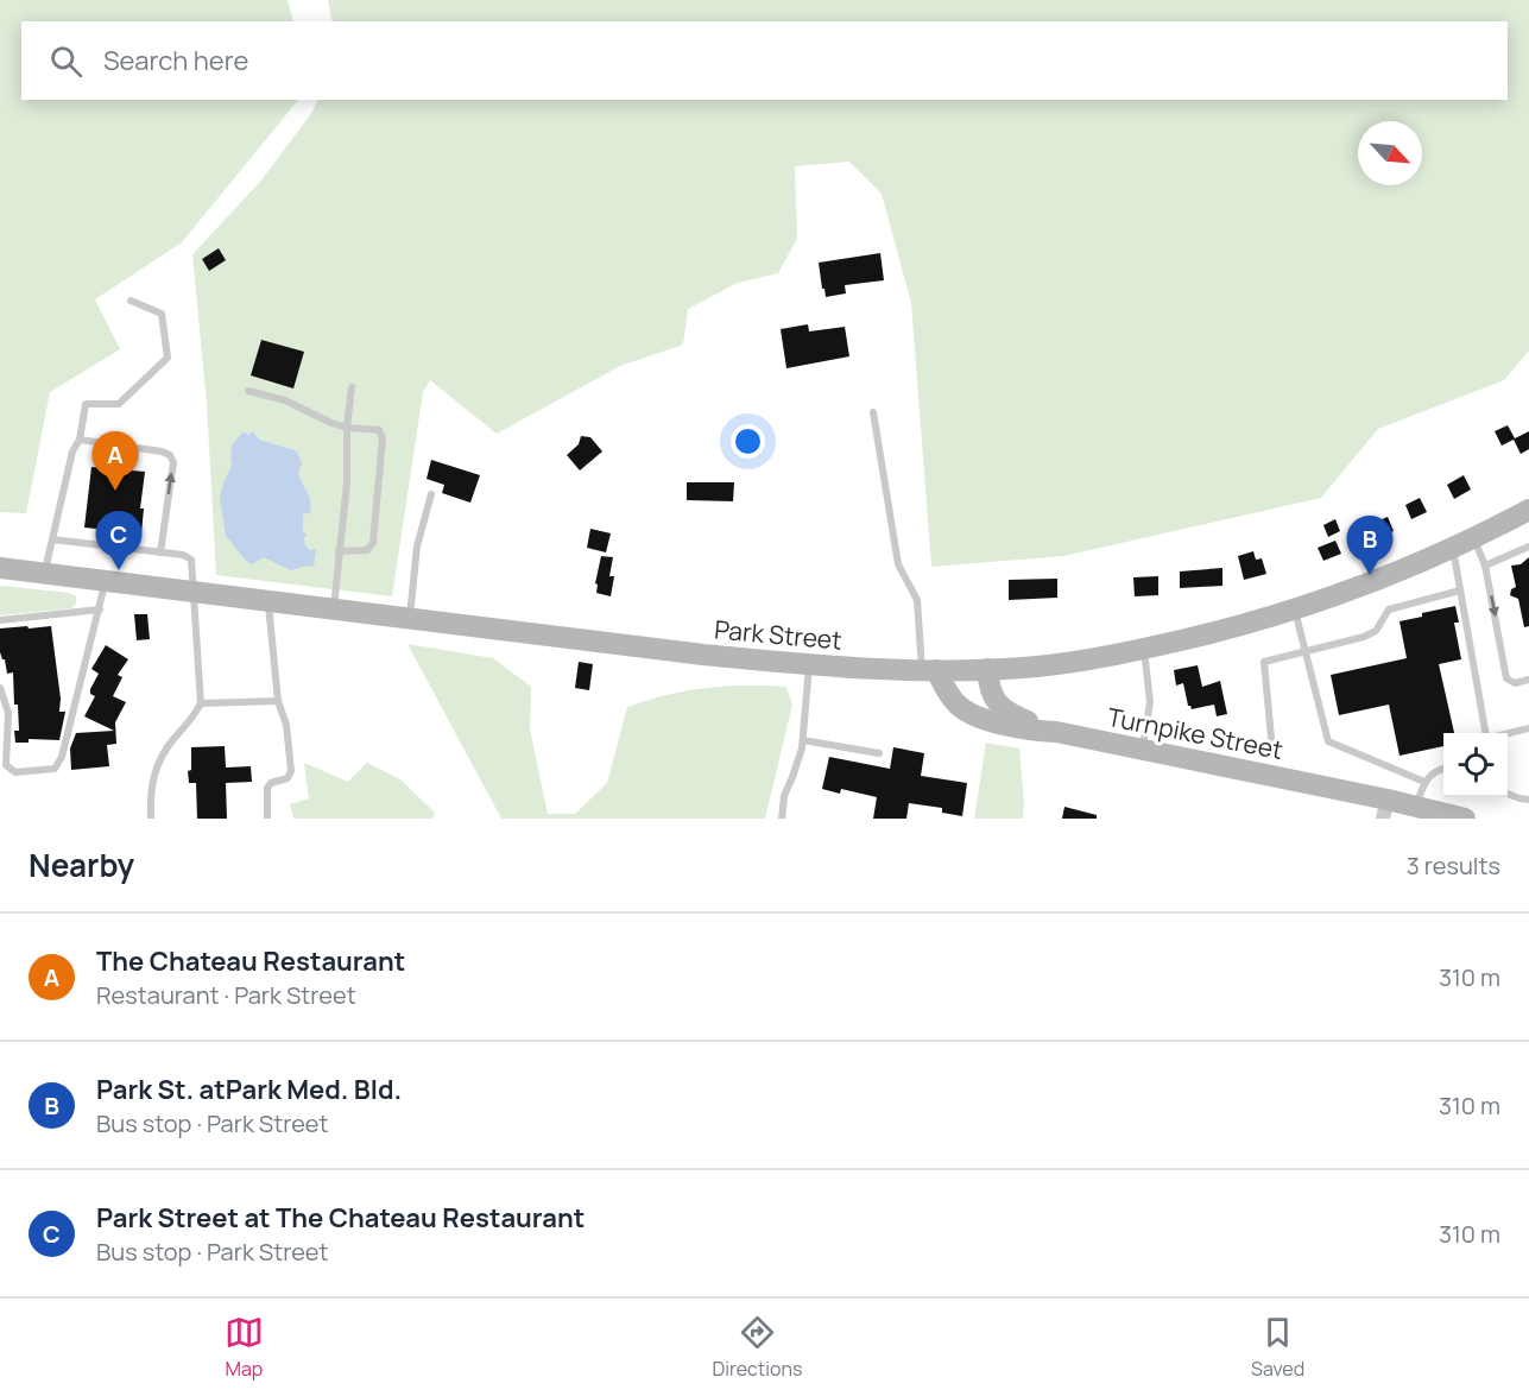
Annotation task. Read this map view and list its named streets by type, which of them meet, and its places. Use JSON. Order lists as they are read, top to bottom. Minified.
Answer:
{"streets":{"main road":["Park Street","Turnpike Street"]},"crossings":[["Park Street","Turnpike Street"]],"north":"bottom right","page":{"search":"Search here","pins":["A","C","B"],"heading":["Nearby","3 results"],"list":[{"mark":"A","name":"The Chateau Restaurant","note":"Restaurant · Park Street","value":"310 m"},{"mark":"B","name":"Park St. atPark Med. Bld.","note":"Bus stop · Park Street","value":"310 m"},{"mark":"C","name":"Park Street at The Chateau Restaurant","note":"Bus stop · Park Street","value":"310 m"}],"nav":["Map","Directions","Saved"]}}
